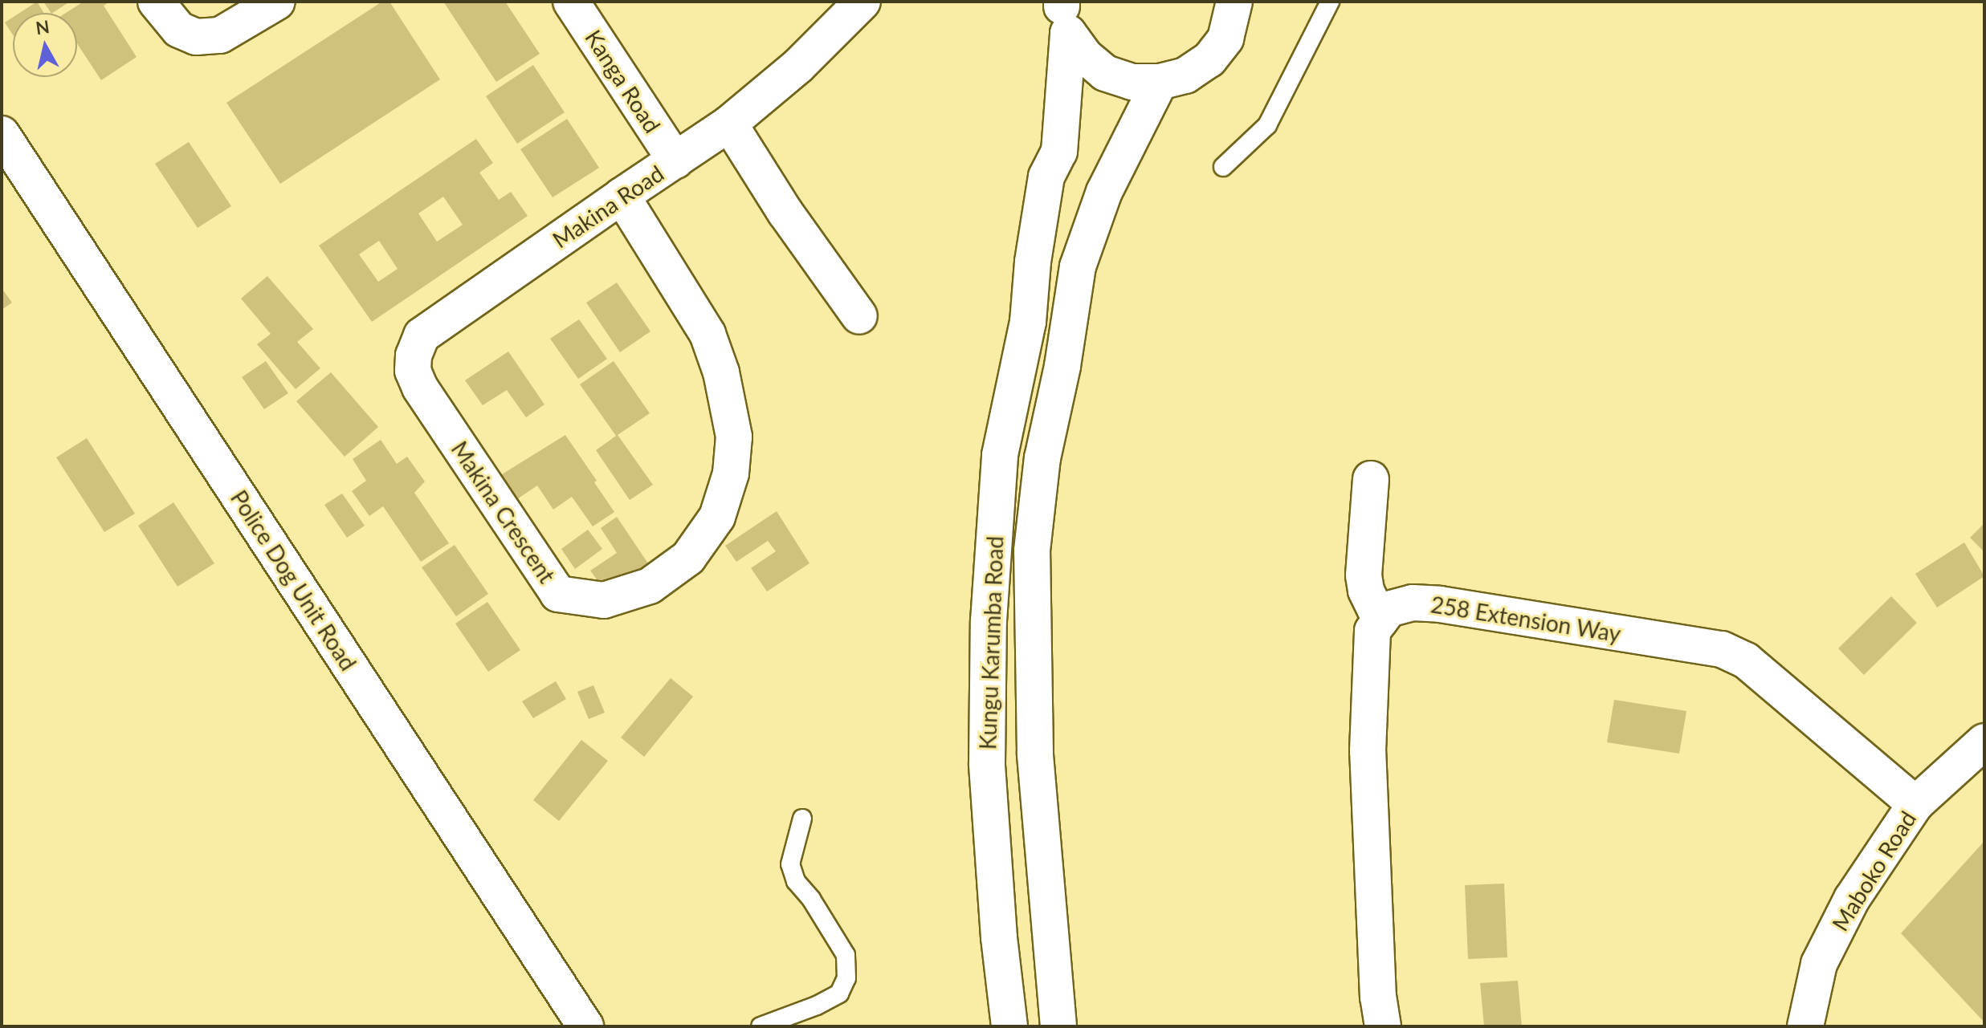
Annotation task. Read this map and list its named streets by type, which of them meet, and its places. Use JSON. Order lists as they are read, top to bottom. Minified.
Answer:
{"streets":{"street":["Kanga Road","Makina Road","Makina Crescent","Police Dog Unit Road","258 Extension Way","Kungu Karumba Road","Maboko Road"]},"crossings":[["Kanga Road","Makina Road"],["Makina Road","Makina Crescent"],["258 Extension Way","Maboko Road"]],"north":"top"}
